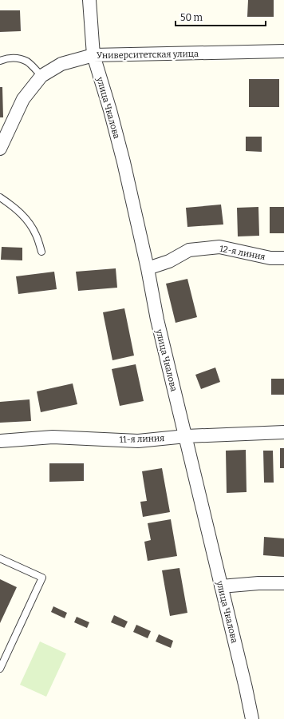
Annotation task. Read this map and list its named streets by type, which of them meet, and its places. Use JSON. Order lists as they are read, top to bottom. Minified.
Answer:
{"streets":{"street":["Университетская улица","улица Чкалова","12-я линия","11-я линия"]},"crossings":[["Университетская улица","улица Чкалова"],["улица Чкалова","12-я линия"],["улица Чкалова","11-я линия"]],"scale_bar":"50 m"}
